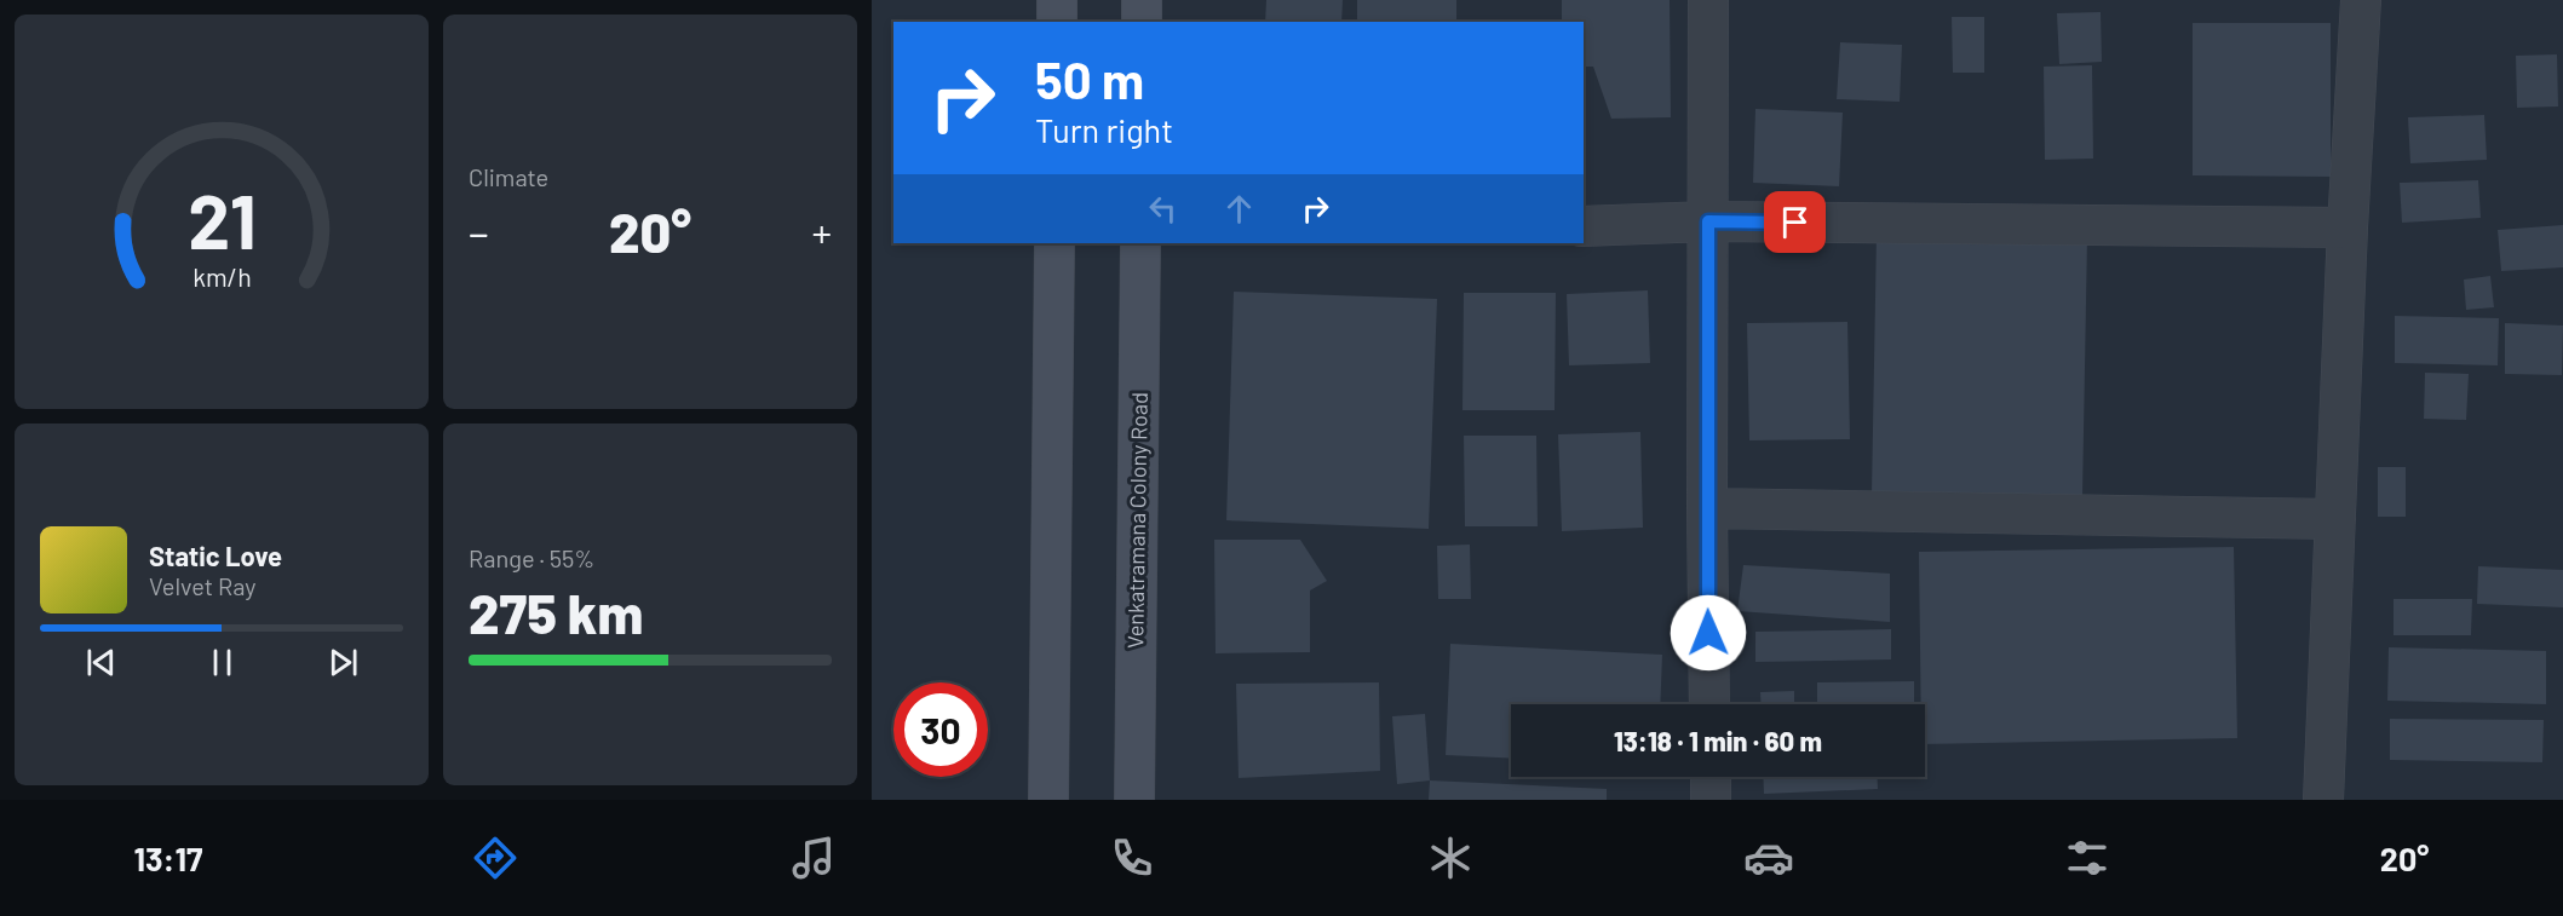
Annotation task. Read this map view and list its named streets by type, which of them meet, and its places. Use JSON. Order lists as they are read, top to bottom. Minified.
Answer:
{"streets":{"main road":["Venkatramana Colony Road"]},"page":{"tile":["Climate",["Range · 55%","275 km"]],"turn":["50 m","Turn right"],"heat":["−","20°","+"],"song":["Static Love","Velvet Ray"],"limit":"30","trip":"13:18 · 1 min · 60 m","tabs":["13:17","20°"],"gauge":["21","km/h"]}}
